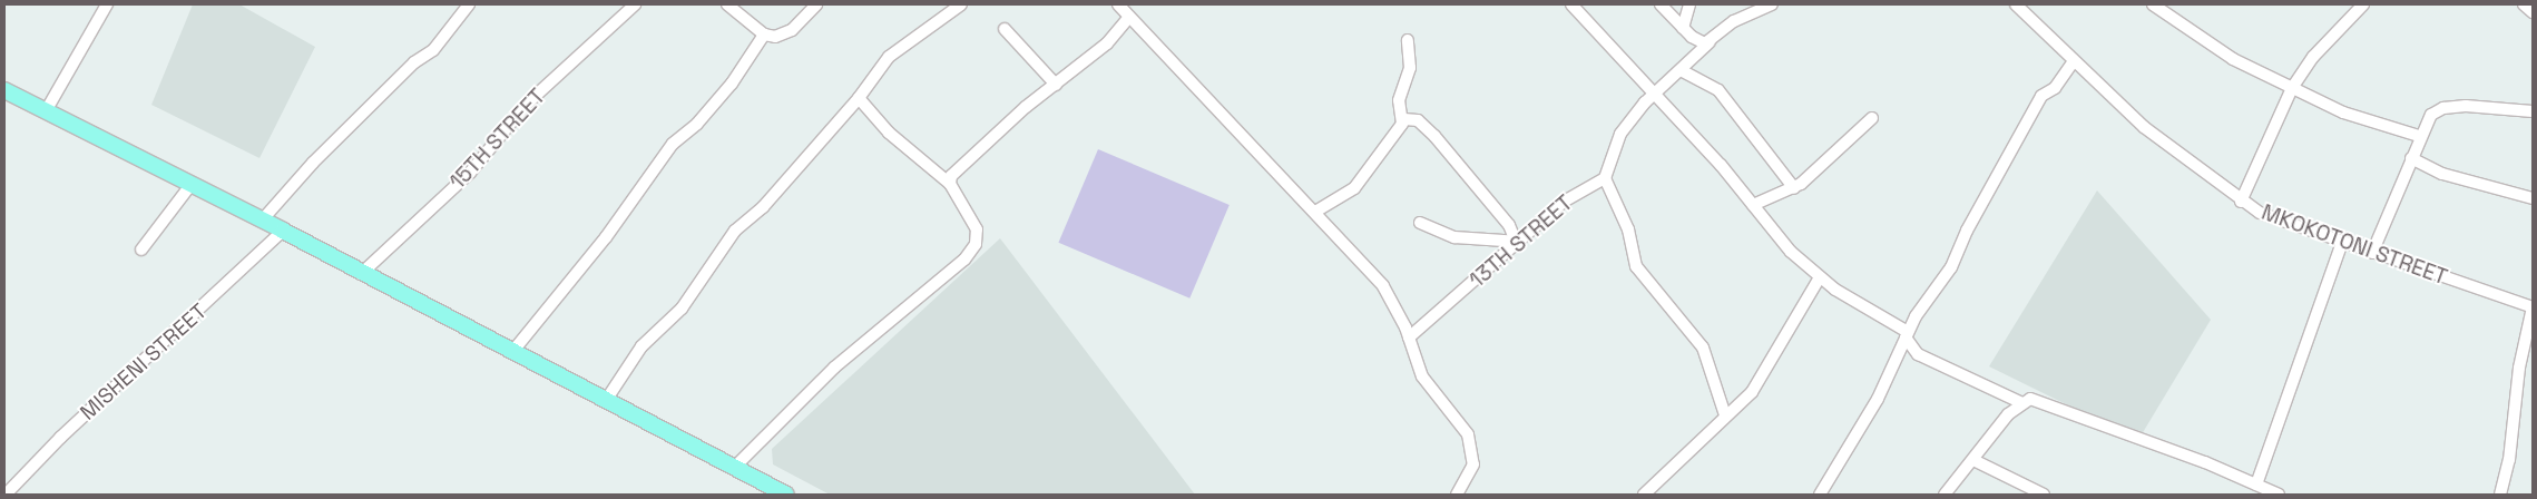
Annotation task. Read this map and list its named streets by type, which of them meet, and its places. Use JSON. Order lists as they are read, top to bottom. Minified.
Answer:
{"streets":{"street":["15TH STREET","13TH STREET","MKOKOTONI STREET","MISHENI STREET"]}}
